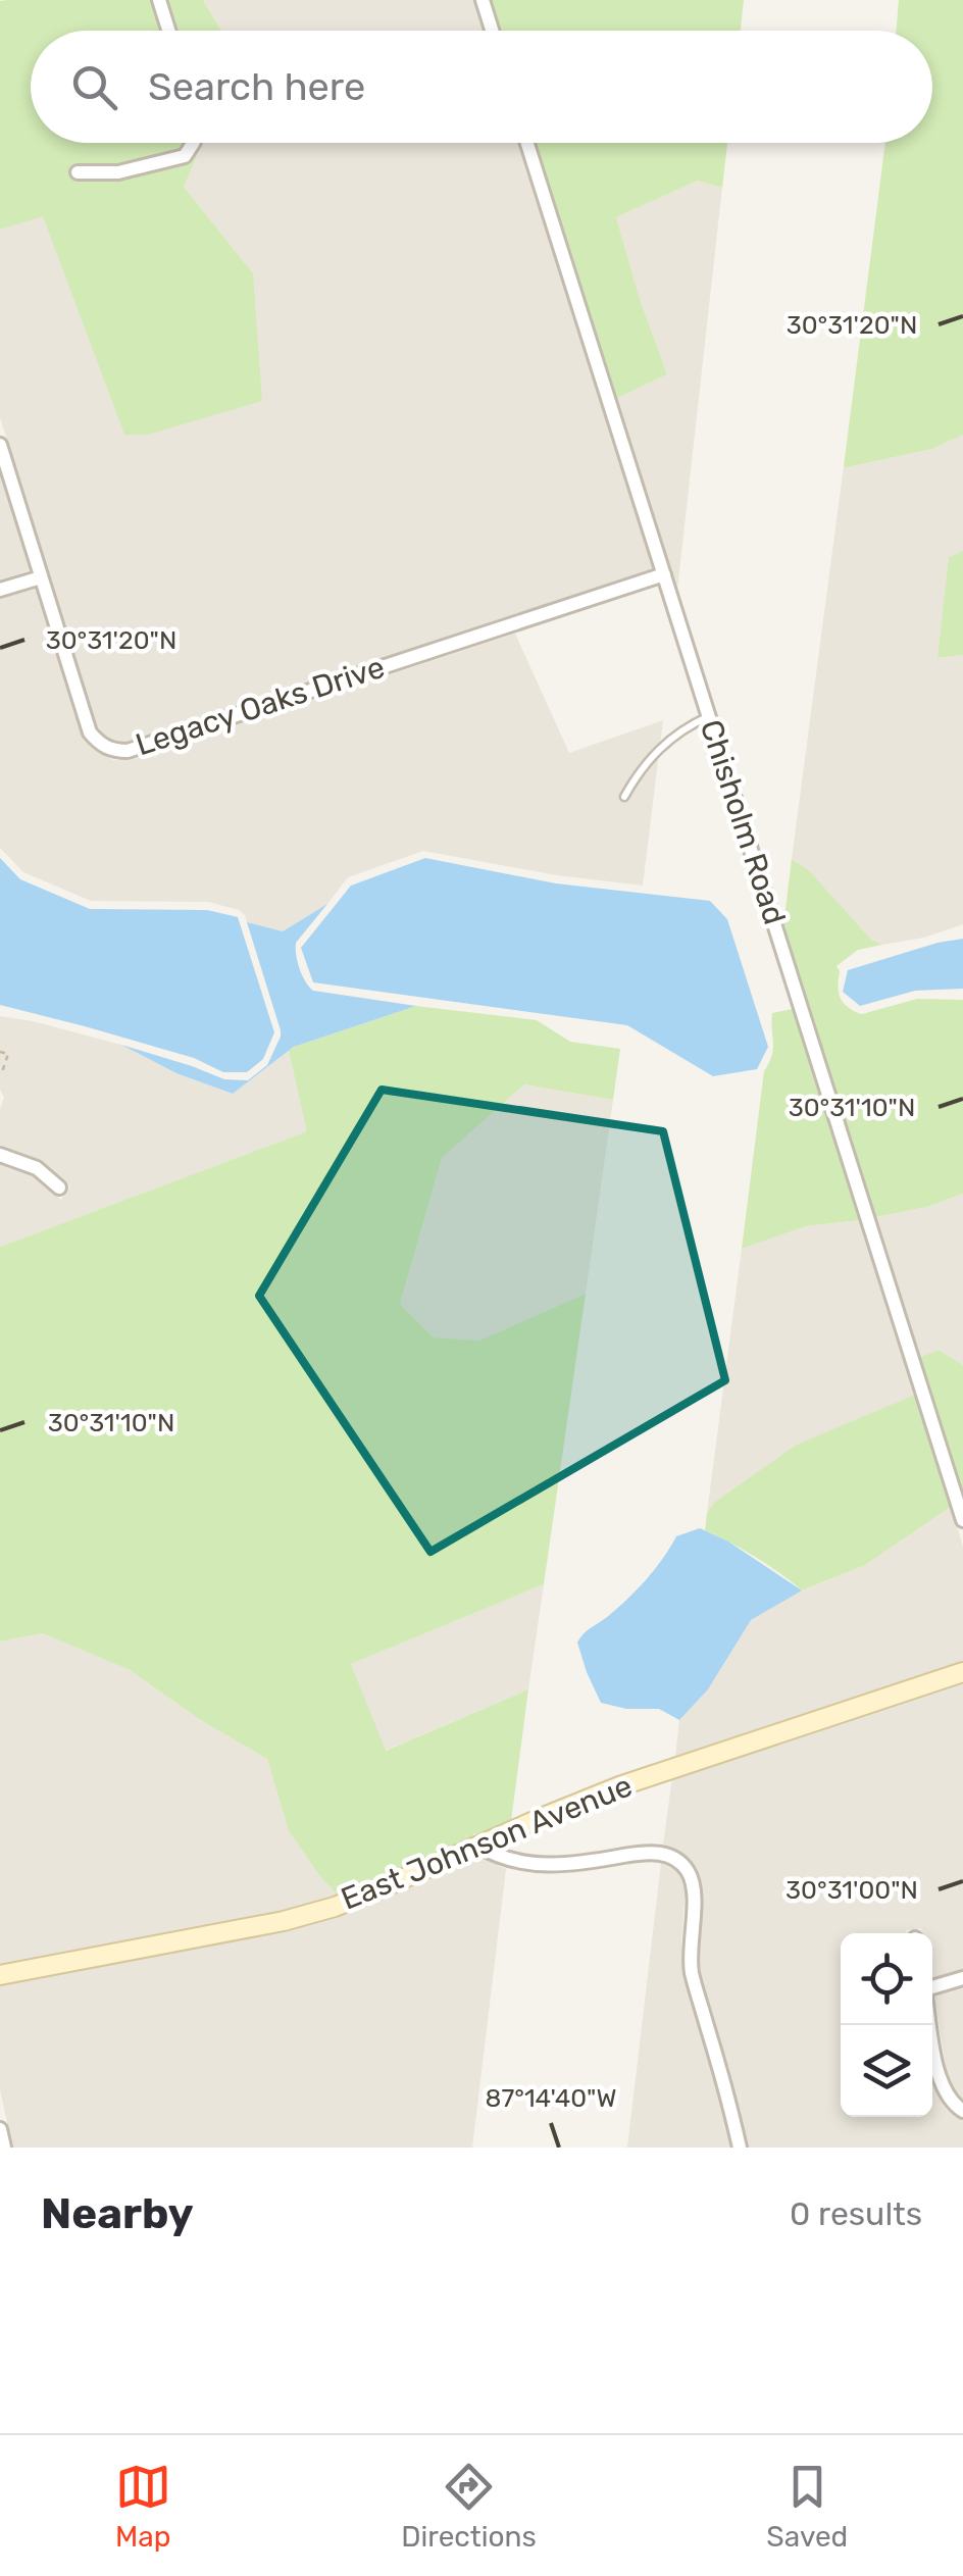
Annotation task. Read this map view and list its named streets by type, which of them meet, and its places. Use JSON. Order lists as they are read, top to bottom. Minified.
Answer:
{"streets":{"main road":["East Johnson Avenue"],"street":["Legacy Oaks Drive","Chisholm Road"]},"crossings":[["Legacy Oaks Drive","Chisholm Road"]],"page":{"search":"Search here","heading":["Nearby","0 results"],"nav":["Map","Directions","Saved"]},"coordinates":["30°31'20\"N","30°31'10\"N","30°31'00\"N","87°14'40\"W"]}
